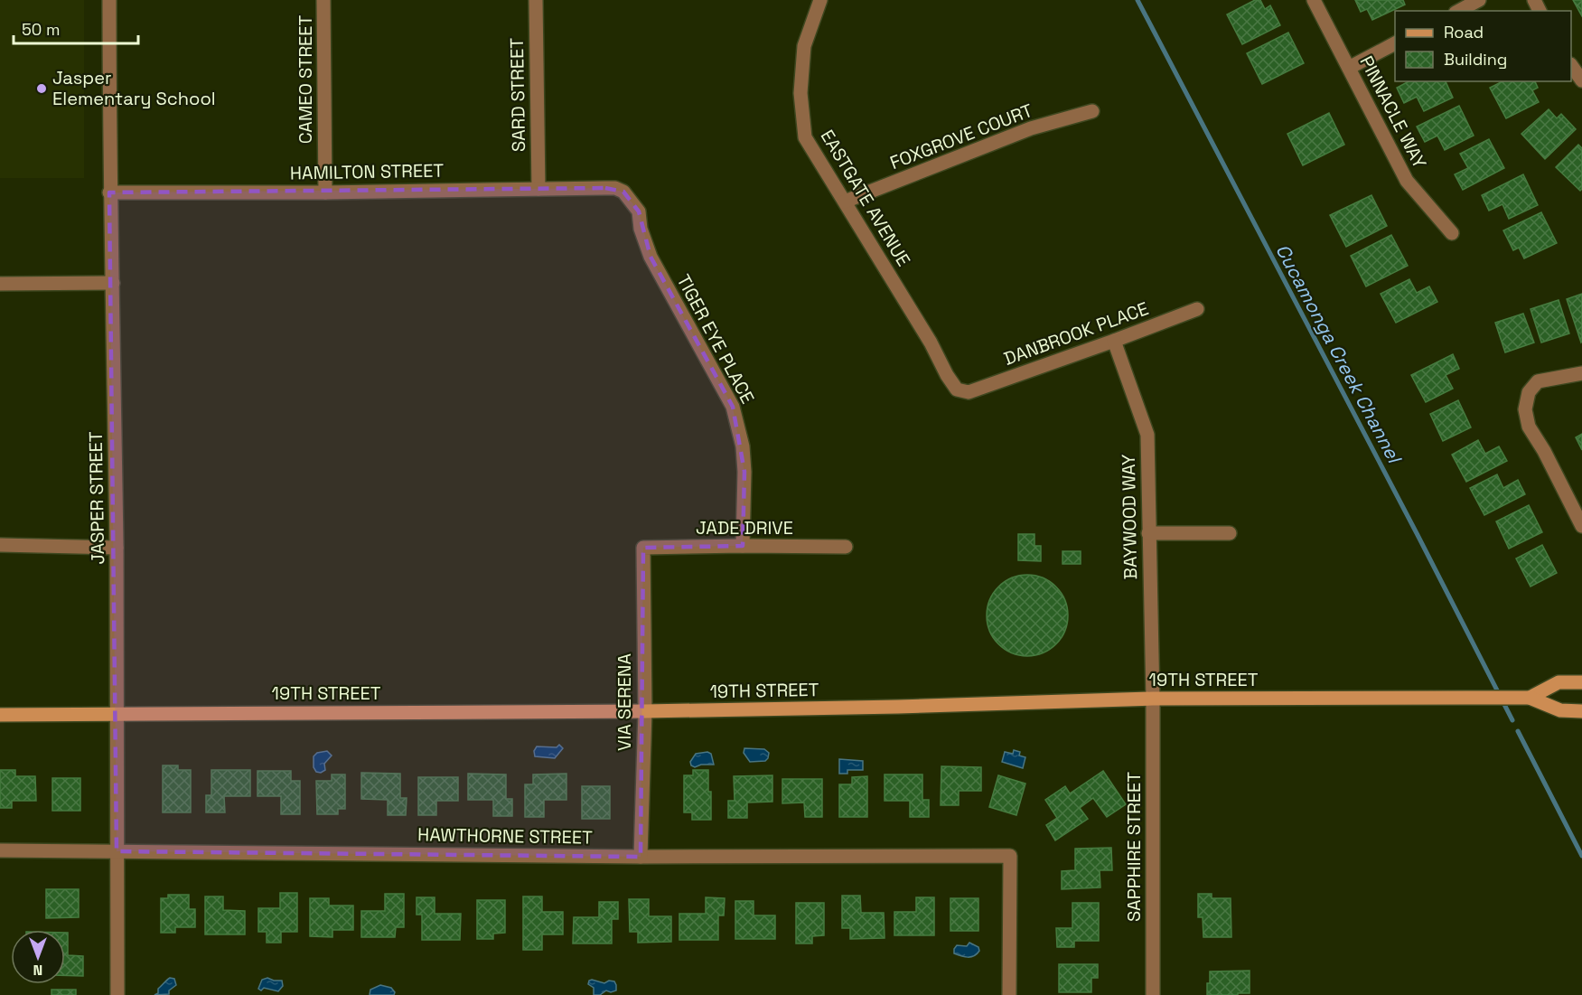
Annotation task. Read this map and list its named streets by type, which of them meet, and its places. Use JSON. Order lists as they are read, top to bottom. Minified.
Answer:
{"streets":{"main road":["19TH STREET"],"street":["CAMEO STREET","SARD STREET","PINNACLE WAY","FOXGROVE COURT","HAMILTON STREET","EASTGATE AVENUE","DANBROOK PLACE","TIGER EYE PLACE","JASPER STREET","BAYWOOD WAY","JADE DRIVE","VIA SERENA","HAWTHORNE STREET","SAPPHIRE STREET"]},"crossings":[["CAMEO STREET","HAMILTON STREET"],["SARD STREET","HAMILTON STREET"],["FOXGROVE COURT","EASTGATE AVENUE"],["HAMILTON STREET","TIGER EYE PLACE"],["HAMILTON STREET","JASPER STREET"],["EASTGATE AVENUE","DANBROOK PLACE"],["DANBROOK PLACE","BAYWOOD WAY"],["TIGER EYE PLACE","JADE DRIVE"],["JASPER STREET","19TH STREET"],["JASPER STREET","HAWTHORNE STREET"],["BAYWOOD WAY","19TH STREET"],["BAYWOOD WAY","SAPPHIRE STREET"],["JADE DRIVE","VIA SERENA"],["19TH STREET","VIA SERENA"],["19TH STREET","SAPPHIRE STREET"],["VIA SERENA","HAWTHORNE STREET"]],"water":["Cucamonga Creek Channel"],"places":["Jasper Elementary School"],"legend":["Road","Building"],"scale_bar":"50 m","north":"bottom"}
